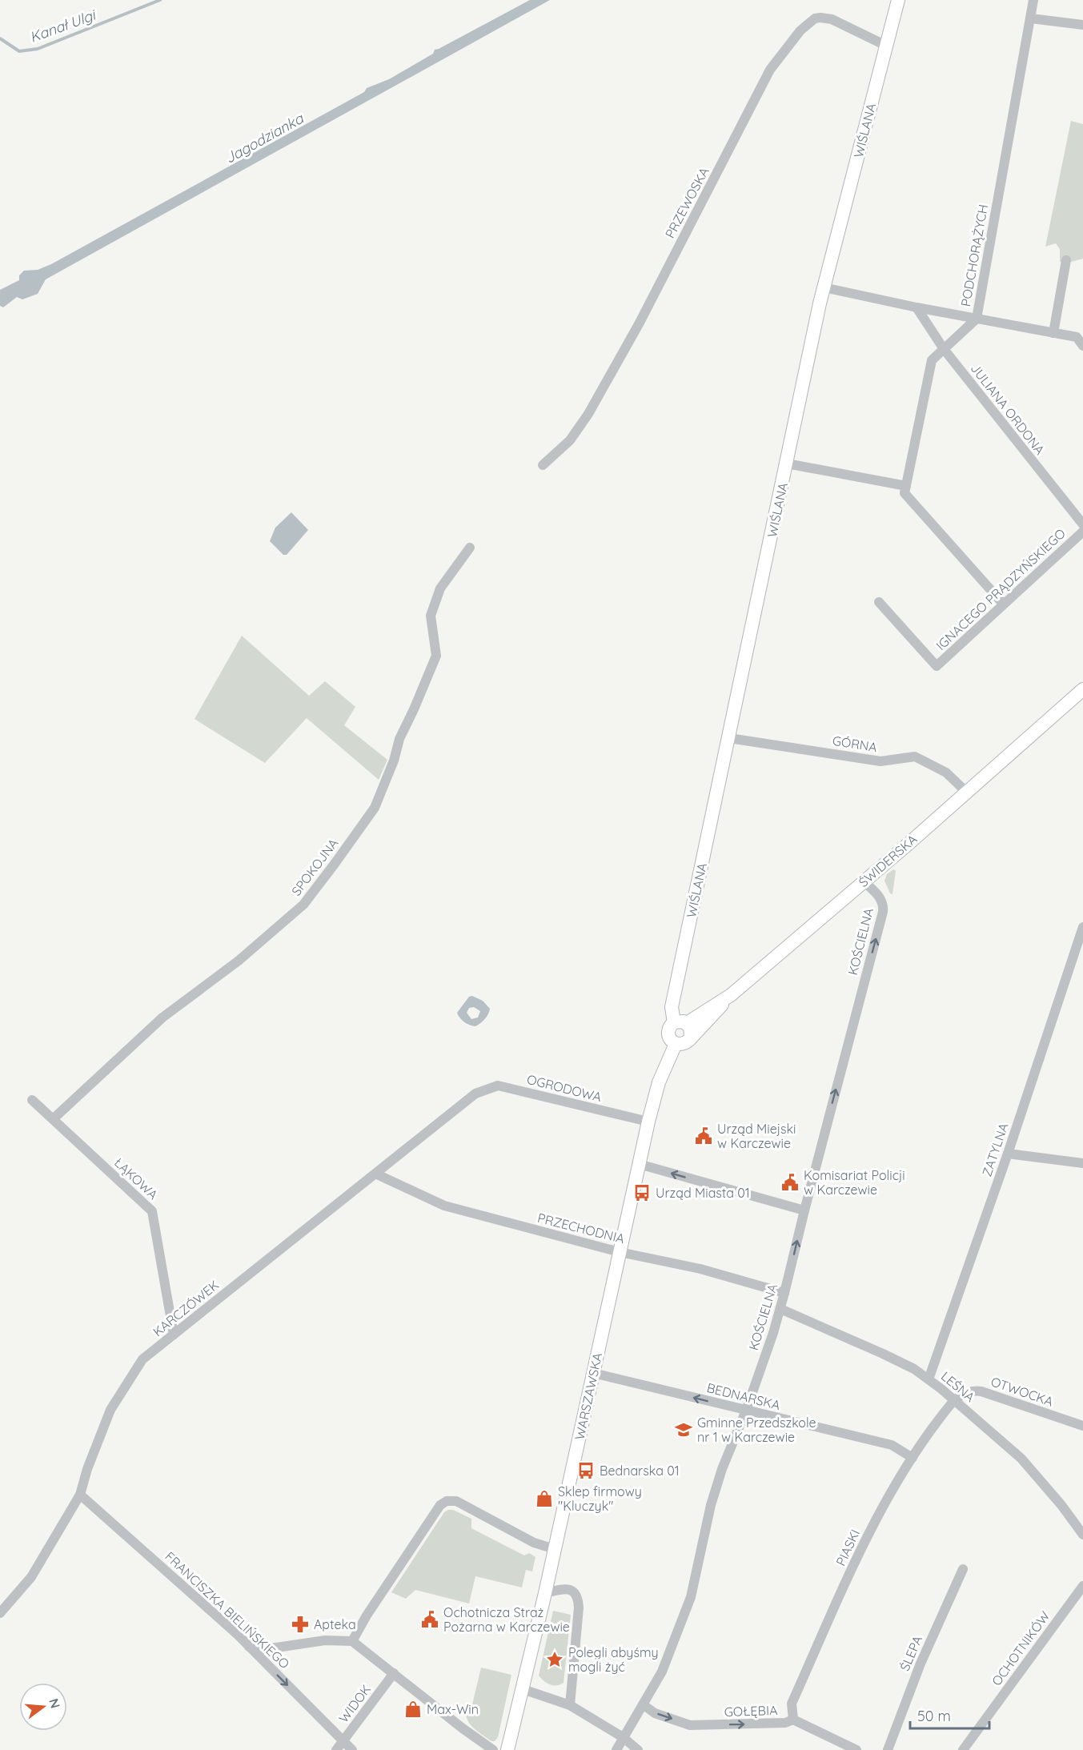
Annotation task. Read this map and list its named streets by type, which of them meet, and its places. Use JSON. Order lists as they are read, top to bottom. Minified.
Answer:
{"streets":{"street":["WIŚLANA","PRZEWOSKA","PODCHORĄŻYCH","JULIANA ORDONA","IGNACEGO PRĄDZYŃSKIEGO","GÓRNA","ŚWIDERSKA","SPOKOJNA","KOŚCIELNA","OGRODOWA","ZATYLNA","ŁĄKOWA","PRZECHODNIA","KARCZÓWEK","LEŚNA","OTWOCKA","WARSZAWSKA","BEDNARSKA","PIASKI","FRANCISZKA BIELIŃSKIEGO","OCHOTNIKÓW","ŚLEPA","WIDOK","GOŁĘBIA"]},"crossings":[["WIŚLANA","PRZEWOSKA"],["WIŚLANA","GÓRNA"],["WIŚLANA","ŚWIDERSKA"],["WIŚLANA","WARSZAWSKA"],["PODCHORĄŻYCH","JULIANA ORDONA"],["GÓRNA","ŚWIDERSKA"],["ŚWIDERSKA","KOŚCIELNA"],["ŚWIDERSKA","WARSZAWSKA"],["SPOKOJNA","ŁĄKOWA"],["KOŚCIELNA","PRZECHODNIA"],["KOŚCIELNA","LEŚNA"],["KOŚCIELNA","BEDNARSKA"],["KOŚCIELNA","GOŁĘBIA"],["OGRODOWA","KARCZÓWEK"],["OGRODOWA","WARSZAWSKA"],["ZATYLNA","LEŚNA"],["ŁĄKOWA","KARCZÓWEK"],["PRZECHODNIA","KARCZÓWEK"],["PRZECHODNIA","WARSZAWSKA"],["KARCZÓWEK","FRANCISZKA BIELIŃSKIEGO"],["LEŚNA","OTWOCKA"],["LEŚNA","PIASKI"],["OTWOCKA","PIASKI"],["WARSZAWSKA","BEDNARSKA"],["BEDNARSKA","PIASKI"],["PIASKI","GOŁĘBIA"],["FRANCISZKA BIELIŃSKIEGO","WIDOK"]],"one_way":["KOŚCIELNA","BEDNARSKA","GOŁĘBIA"],"water":["Kanał Ulgi","Jagodzianka"],"places":{"public building":["Urząd Miejski w Karczewie","Komisariat Policji w Karczewie","Ochotnicza Straż Pożarna w Karczewie"],"bus stop":["Urząd Miasta 01","Bednarska 01"],"school or university":["Gminne Przedszkole nr 1 w Karczewie"],"shop":["Sklep firmowy \"Kluczyk\"","Max-Win"],"pharmacy":["Apteka"],"place":["Polegli abyśmy mogli żyć"]},"scale_bar":"50 m","north":"right"}
